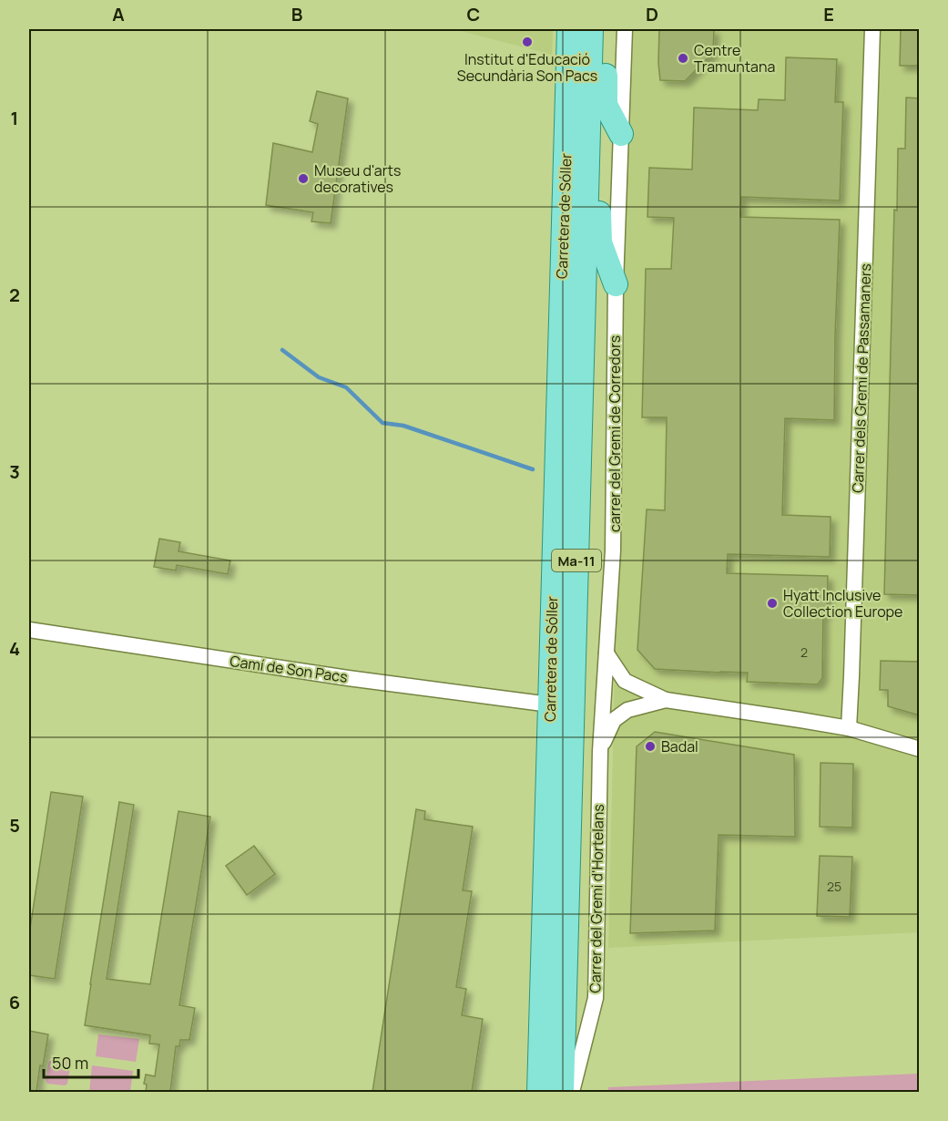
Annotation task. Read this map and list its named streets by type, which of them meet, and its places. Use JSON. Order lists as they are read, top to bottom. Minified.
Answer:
{"streets":{"main road":["Carretera de Sóller","Ma-11"],"street":["Carrer dels Gremi de Passamaners","carrer del Gremi de Corredors","Camí de Son Pacs","Carrer del Gremi d'Hortelans"]},"crossings":[["Carretera de Sóller","Camí de Son Pacs"],["carrer del Gremi de Corredors","Carrer del Gremi d'Hortelans"]],"places":["Institut d'Educació Secundària Son Pacs","Centre Tramuntana","Museu d'arts decoratives","Hyatt Inclusive Collection Europe","Badal"],"house_numbers":["2","25"],"scale_bar":"50 m","grid":{"columns":["A","B","C","D","E"],"rows":["1","2","3","4","5","6"]}}
